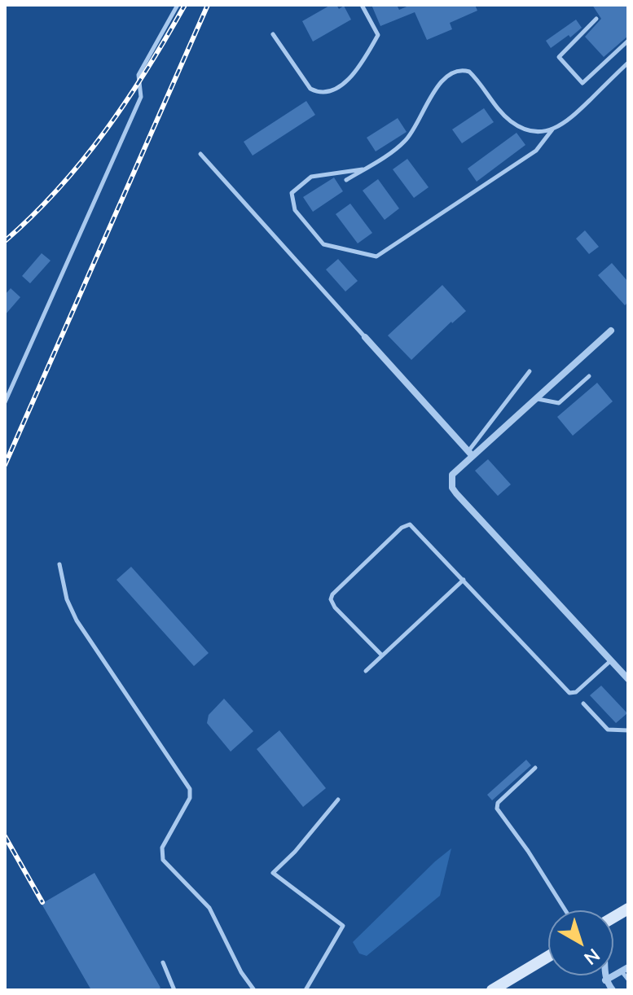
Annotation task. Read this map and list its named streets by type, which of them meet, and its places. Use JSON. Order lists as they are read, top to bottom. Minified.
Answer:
{"north":"bottom right"}
